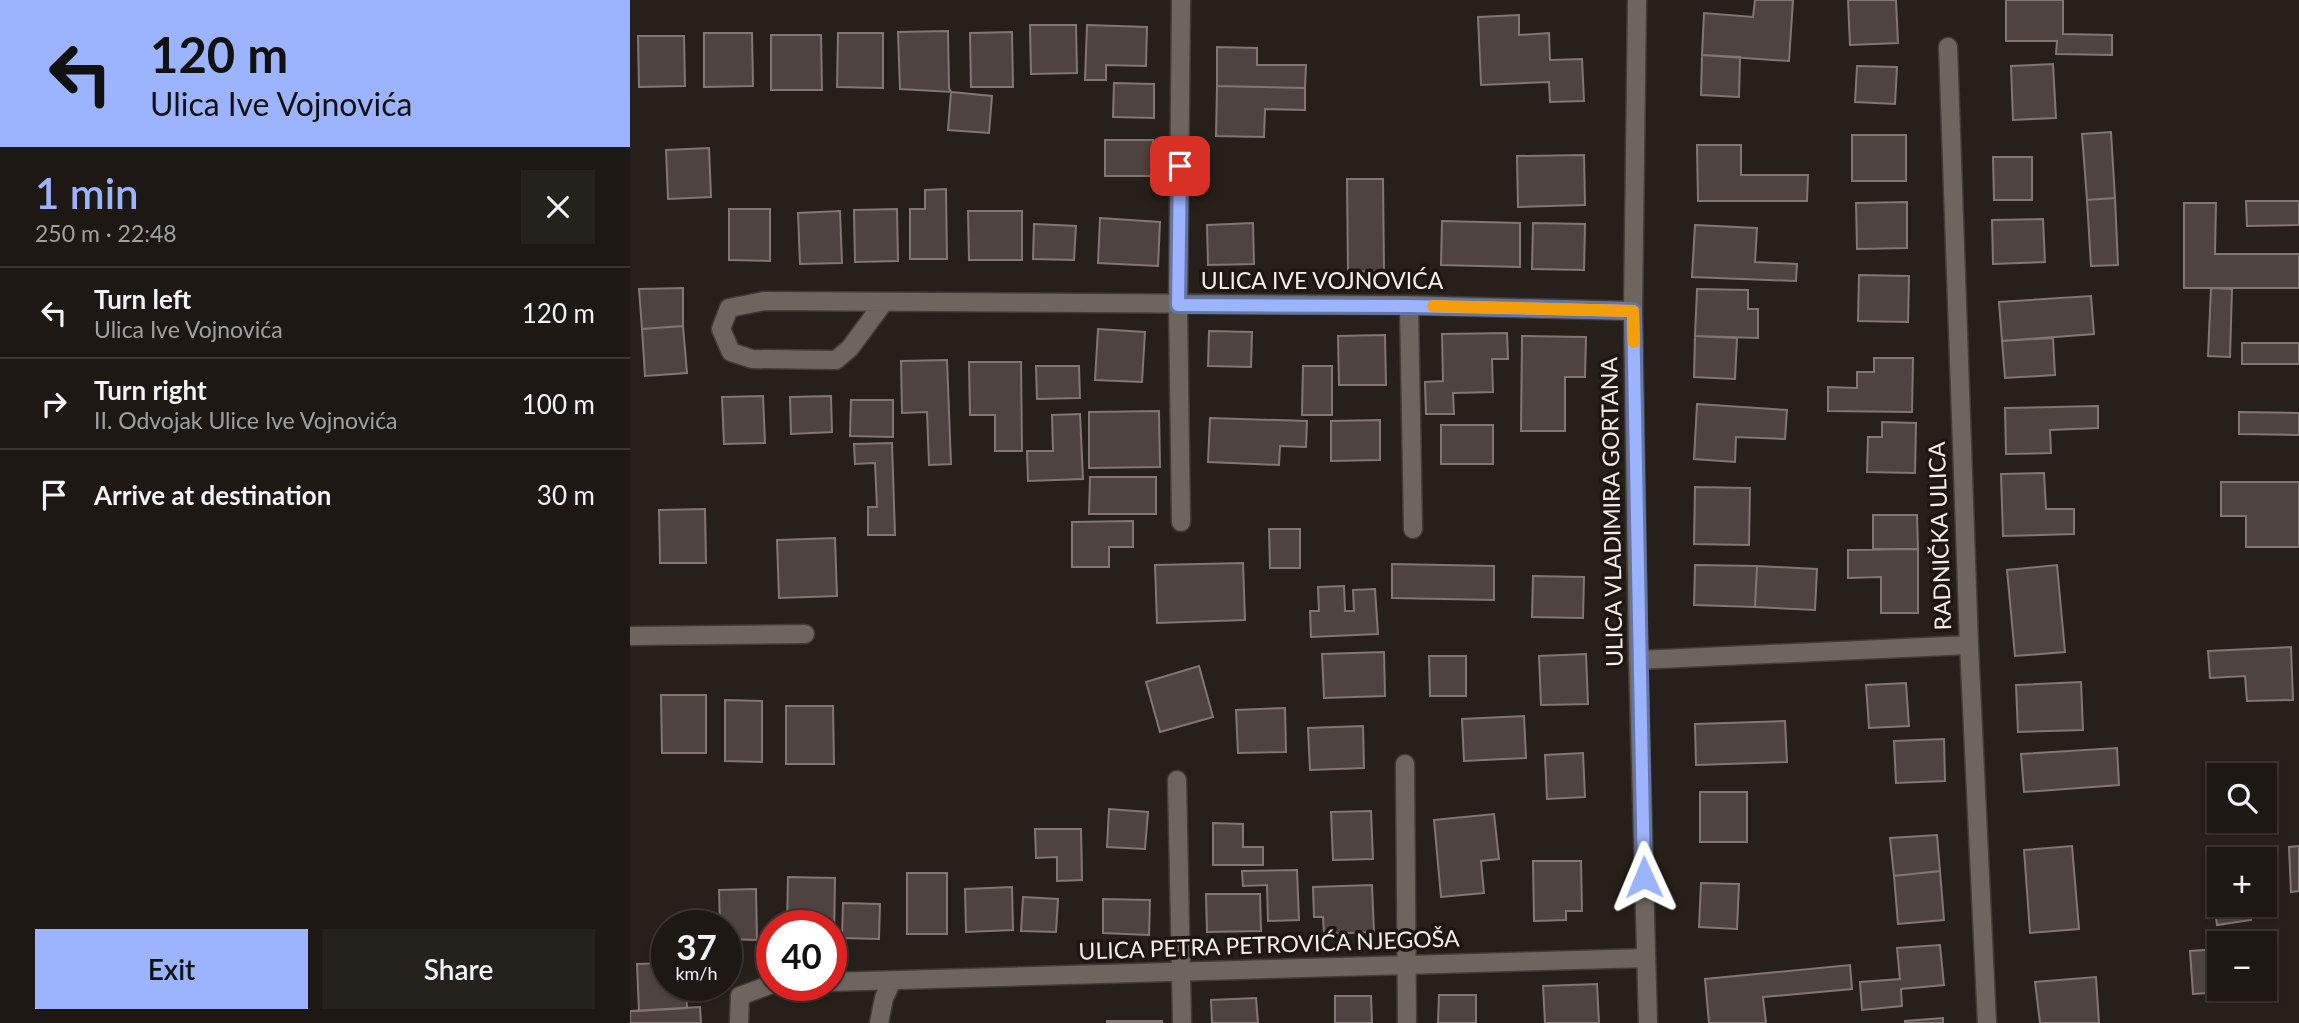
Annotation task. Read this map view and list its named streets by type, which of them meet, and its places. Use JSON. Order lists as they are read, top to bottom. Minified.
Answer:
{"streets":{"street":["ULICA IVE VOJNOVIĆA","ULICA VLADIMIRA GORTANA","RADNIČKA ULICA","ULICA PETRA PETROVIĆA NJEGOŠA"]},"crossings":[["ULICA IVE VOJNOVIĆA","ULICA VLADIMIRA GORTANA"],["ULICA VLADIMIRA GORTANA","ULICA PETRA PETROVIĆA NJEGOŠA"]],"page":{"turn":["120 m","Ulica Ive Vojnovića"],"heading":["1 min","250 m · 22:48"],"list":[{"name":"Turn left","note":"Ulica Ive Vojnovića","value":"120 m"},{"name":"Turn right","note":"II. Odvojak Ulice Ive Vojnovića","value":"100 m"},{"name":"Arrive at destination","value":"30 m"}],"map_buttons":["+","−"],"speed":"37 km/h","limit":"40","buttons":["Exit","Share"]}}
